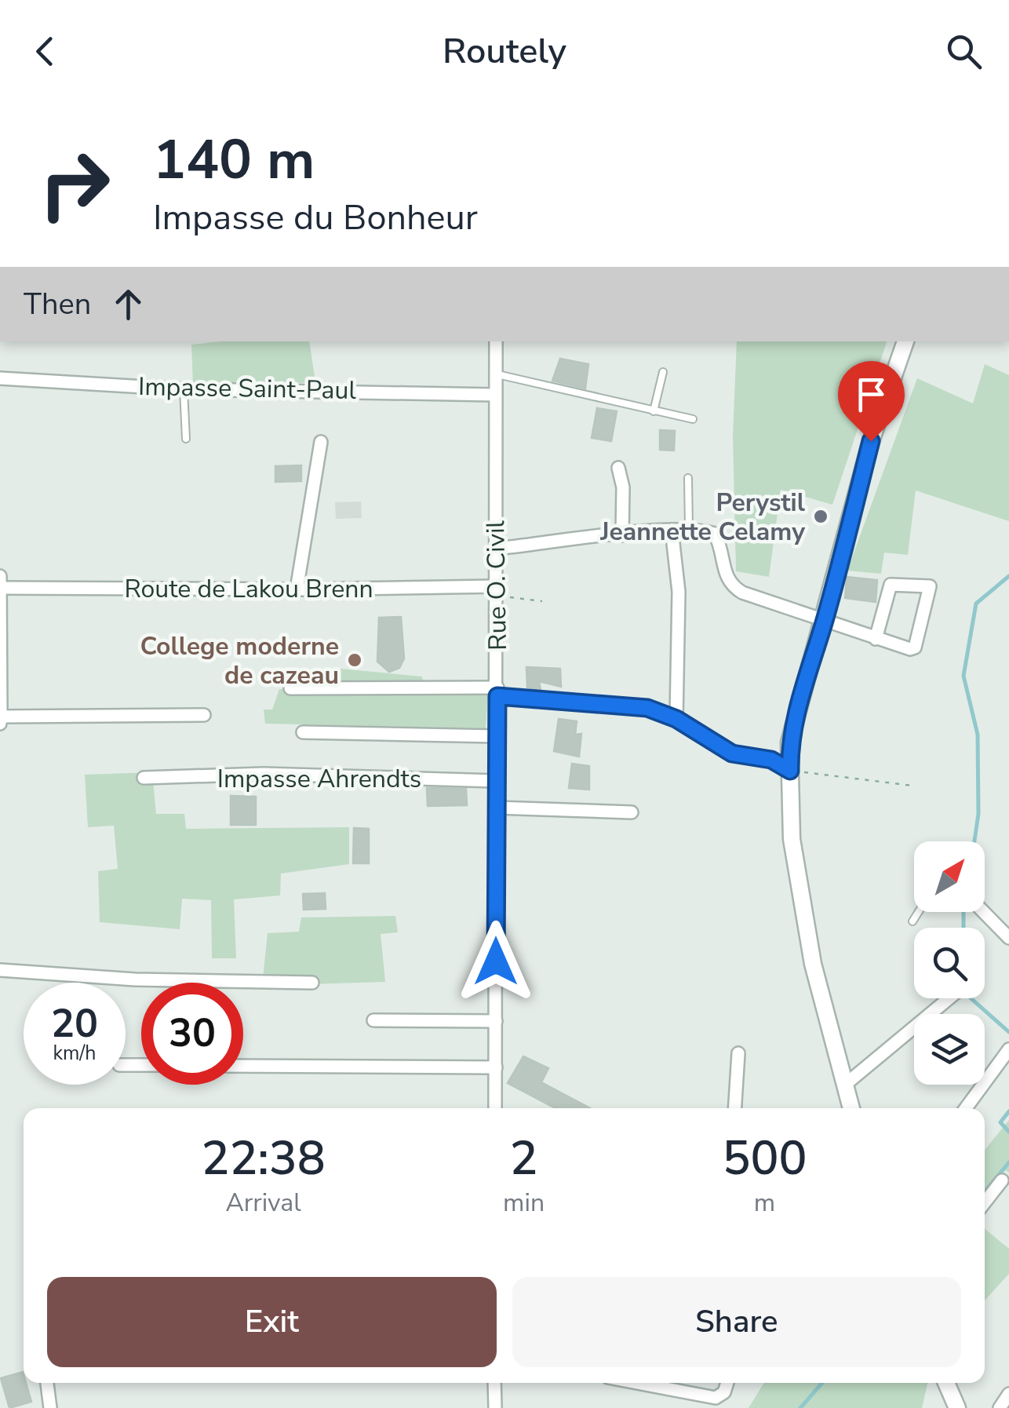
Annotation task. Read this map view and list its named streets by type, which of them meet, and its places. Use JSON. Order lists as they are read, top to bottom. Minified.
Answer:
{"streets":{"street":["Impasse Saint-Paul","Rue O. Civil","Route de Lakou Brenn","Impasse Ahrendts"]},"crossings":[["Impasse Saint-Paul","Rue O. Civil"],["Rue O. Civil","Route de Lakou Brenn"],["Rue O. Civil","Impasse Ahrendts"]],"places":["Perystil Jeannette Celamy","College moderne de cazeau"],"north":"top right","page":{"header":"Routely","turn":["140 m","Impasse du Bonheur"],"then":"Then","speed":"20 km/h","limit":"30","eta":["22:38","Arrival","2","min","500","m"],"buttons":["Exit","Share"]}}
